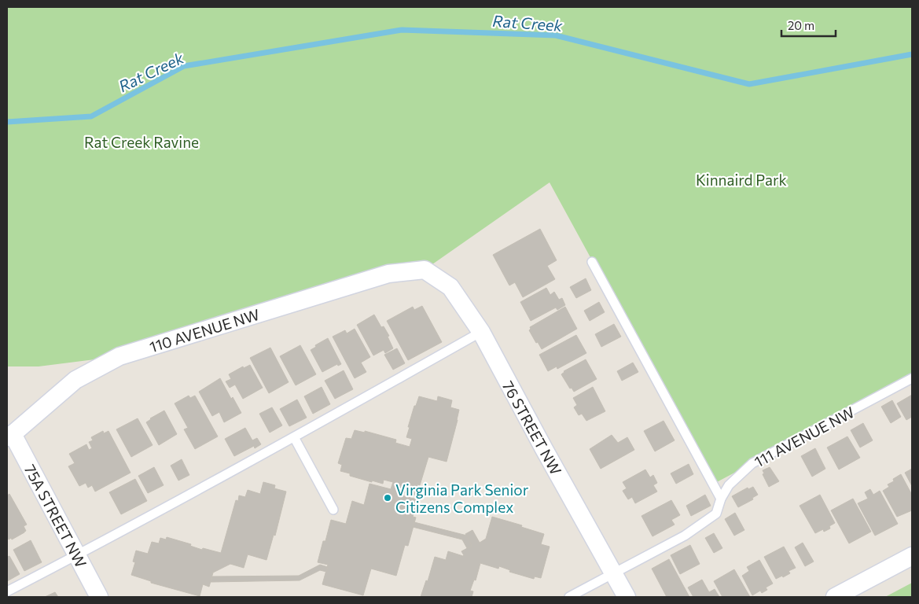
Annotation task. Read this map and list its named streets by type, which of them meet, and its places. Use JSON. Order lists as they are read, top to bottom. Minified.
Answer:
{"streets":{"street":["110 AVENUE NW","76 STREET NW","75A STREET NW"],"lane":["111 AVENUE NW"]},"crossings":[["110 AVENUE NW","76 STREET NW"],["110 AVENUE NW","75A STREET NW"],["76 STREET NW","111 AVENUE NW"]],"water":["Rat Creek"],"parks":["Rat Creek Ravine","Kinnaird Park"],"places":["Virginia Park Senior Citizens Complex"],"scale_bar":"20 m"}
